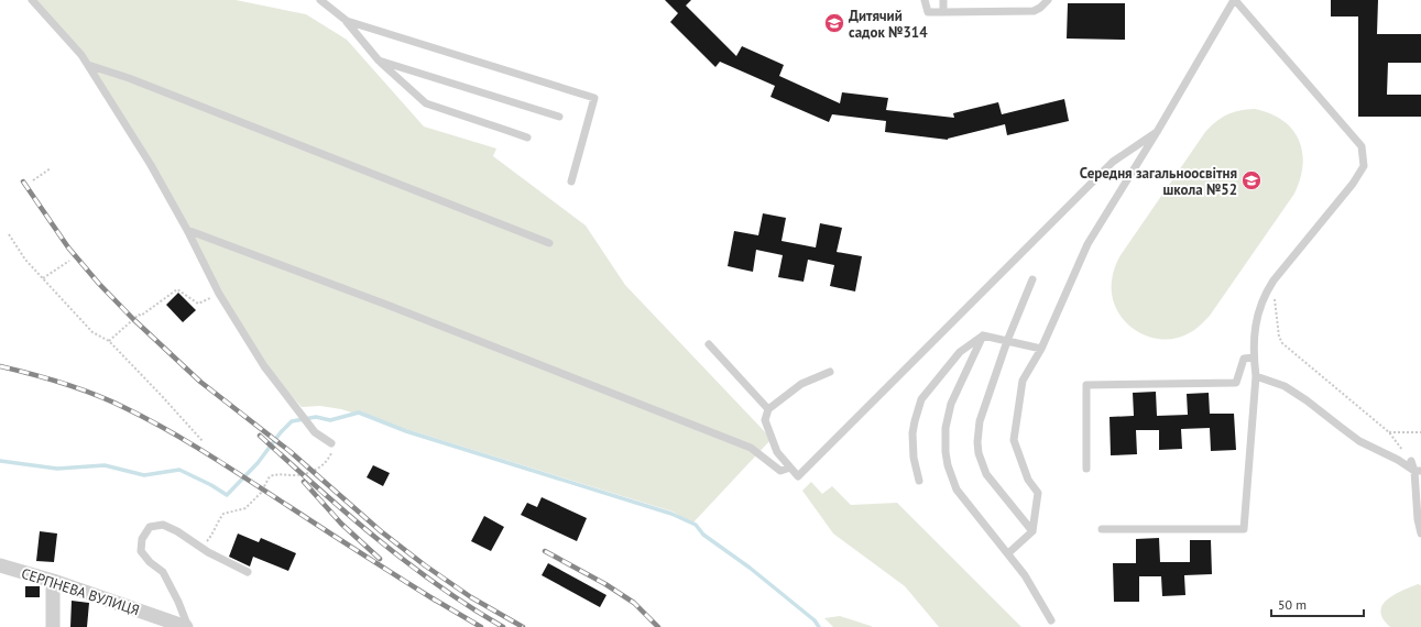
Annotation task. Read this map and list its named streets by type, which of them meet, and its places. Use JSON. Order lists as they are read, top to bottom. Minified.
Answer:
{"streets":{"street":["СЕРПНЕВА ВУЛИЦЯ"]},"places":{"school or university":["Дитячий садок №314","Середня загальноосвітня школа №52"]},"scale_bar":"50 m"}
